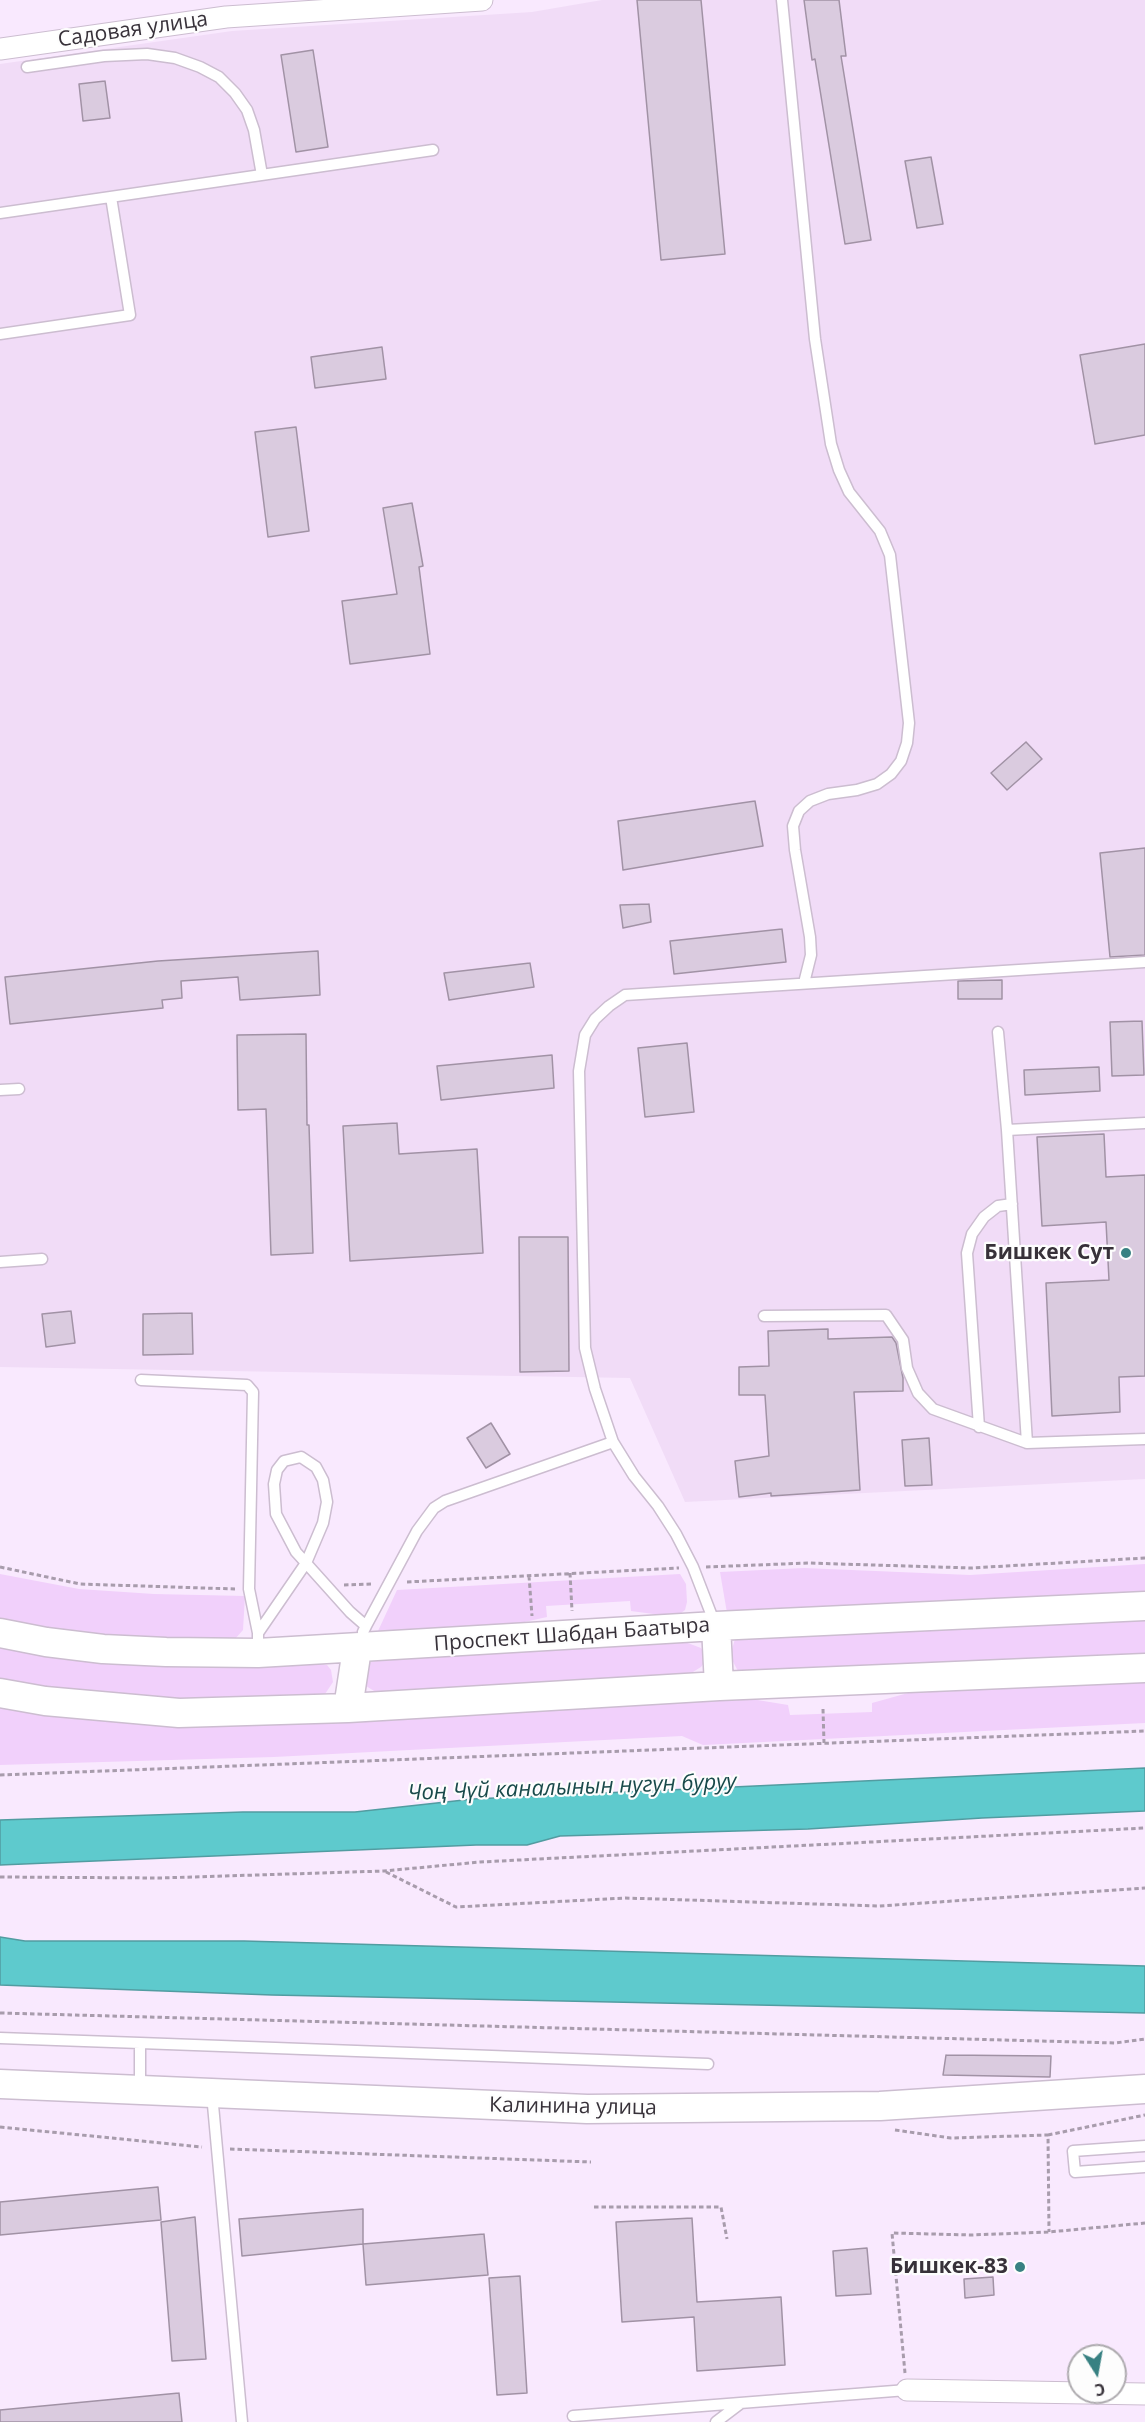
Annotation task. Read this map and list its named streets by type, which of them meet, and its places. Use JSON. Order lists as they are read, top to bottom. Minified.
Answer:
{"streets":{"main road":["Проспект Шабдан Баатыра","Калинина улица"],"street":["Садовая улица"]},"water":["Чоң Чүй каналынын нугун буруу"],"places":["Бишкек Сут","Бишкек-83"],"north":"bottom"}
